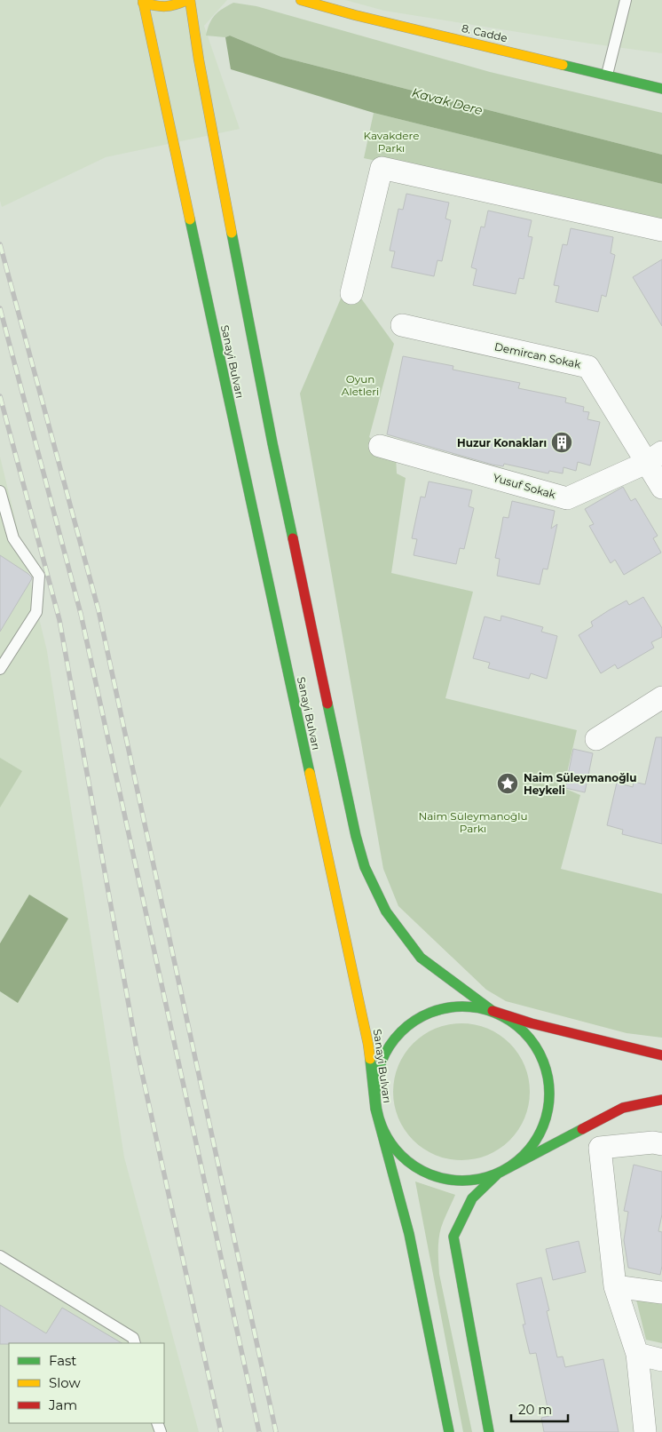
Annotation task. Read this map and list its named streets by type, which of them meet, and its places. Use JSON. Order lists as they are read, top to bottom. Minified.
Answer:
{"streets":{"main road":["8. Cadde","Sanayi Bulvarı"],"street":["Demircan Sokak","Yusuf Sokak"]},"crossings":[["Demircan Sokak","Yusuf Sokak"]],"water":["Kavak Dere"],"parks":["Kavakdere Parkı","Oyun Aletleri","Naim Süleymanoğlu Parkı"],"places":{"building":["Huzur Konakları"],"place":["Naim Süleymanoğlu Heykeli"]},"legend":["Fast","Slow","Jam"],"scale_bar":"20 m"}
